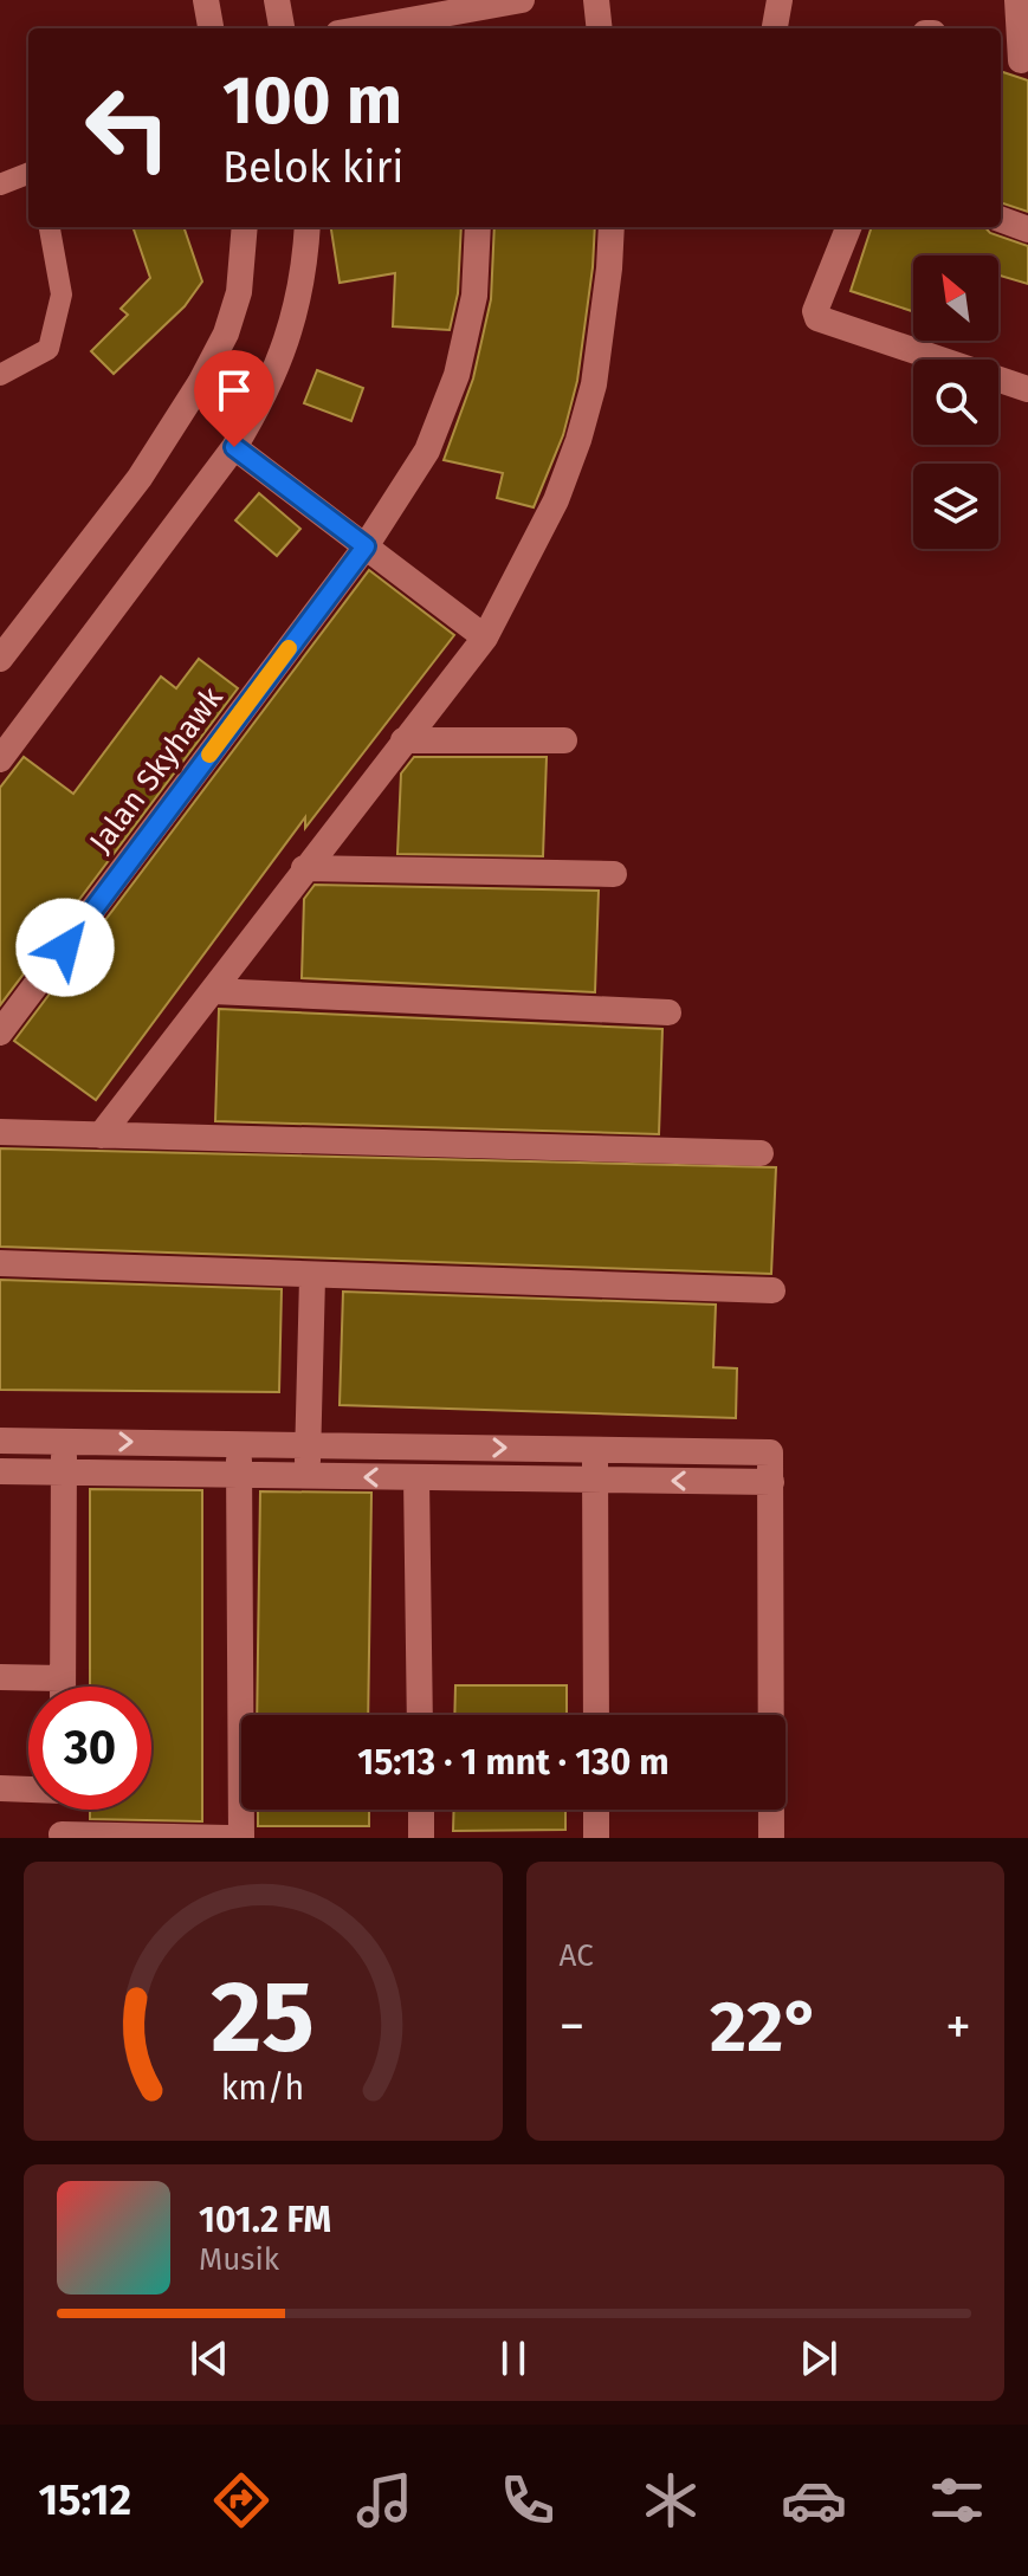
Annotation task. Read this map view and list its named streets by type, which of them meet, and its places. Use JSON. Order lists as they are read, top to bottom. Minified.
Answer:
{"streets":{"street":["Jalan Skyhawk"]},"north":"top left","page":{"turn":["100 m","Belok kiri"],"limit":"30","trip":"15:13 · 1 mnt · 130 m","tile":"AC","heat":["−","22°","+"],"song":["101.2 FM","Musik"],"tabs":"15:12","gauge":["25","km/h"]}}
